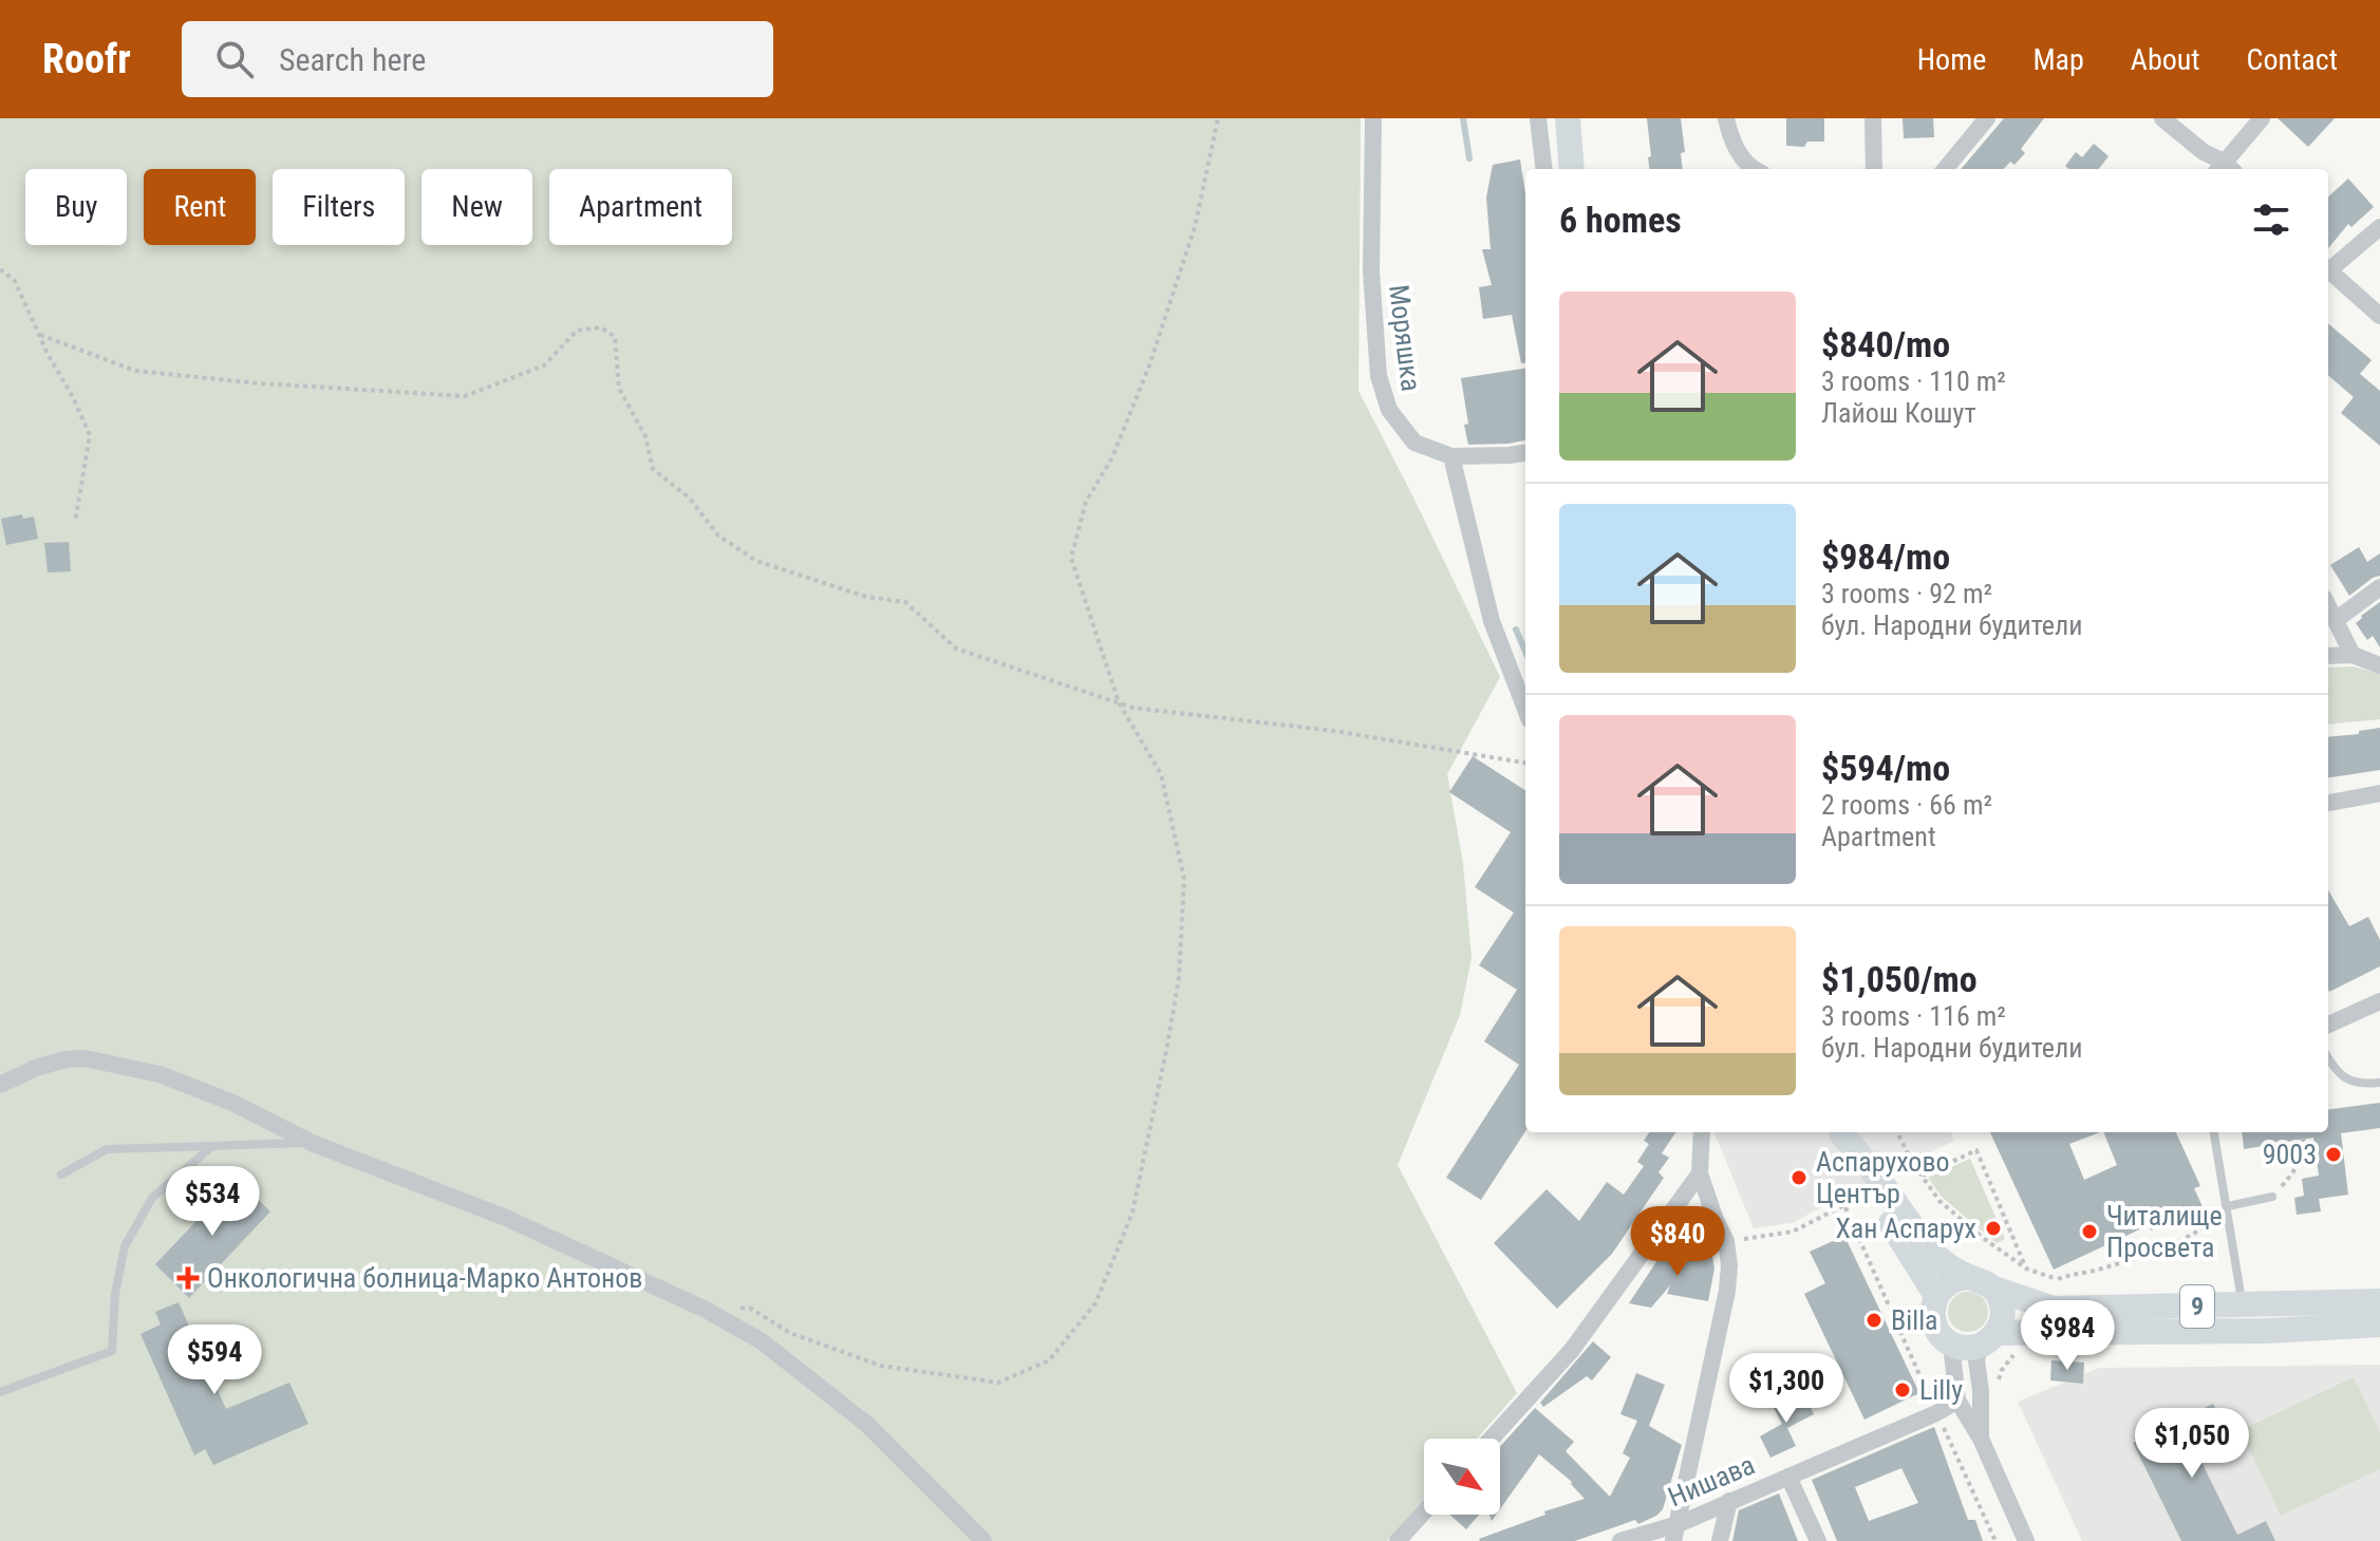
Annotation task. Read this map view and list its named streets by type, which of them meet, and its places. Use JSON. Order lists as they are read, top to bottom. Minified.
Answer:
{"streets":{"main road":["9"],"street":["Моряшка","Нишава"]},"places":{"other":["9003","Аспарухово Център","Хан Аспарух","Читалище Просвета","Billa","Lilly"],"health":["Онкологична болница-Марко Антонов"]},"north":"bottom right","page":{"header":"Roofr","search":"Search here","nav":["Home","Map","About","Contact"],"chip":["Buy","Rent","Filters","New","Apartment"],"heading":"6 homes","list":[{"name":"$840/mo","note":"3 rooms · 110 m² · Лайош Кошут"},{"name":"$984/mo","note":"3 rooms · 92 m² · бул. Народни будители"},{"name":"$594/mo","note":"2 rooms · 66 m² · Apartment"},{"name":"$1,050/mo","note":"3 rooms · 116 m² · бул. Народни будители"}],"price":["$534","$840","$984","$594","$1,300","$1,050"]}}
